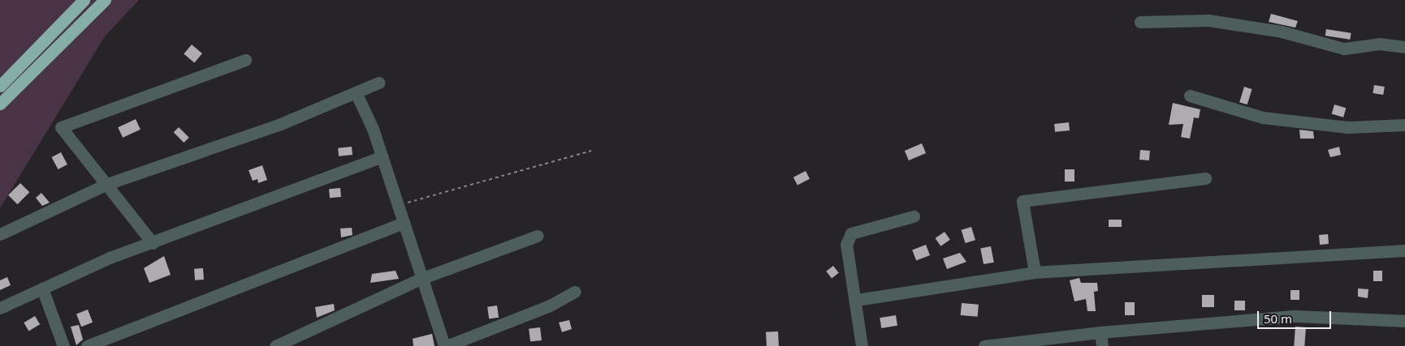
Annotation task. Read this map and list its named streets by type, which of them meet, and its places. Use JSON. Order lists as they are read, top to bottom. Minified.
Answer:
{"scale_bar":"50 m"}
